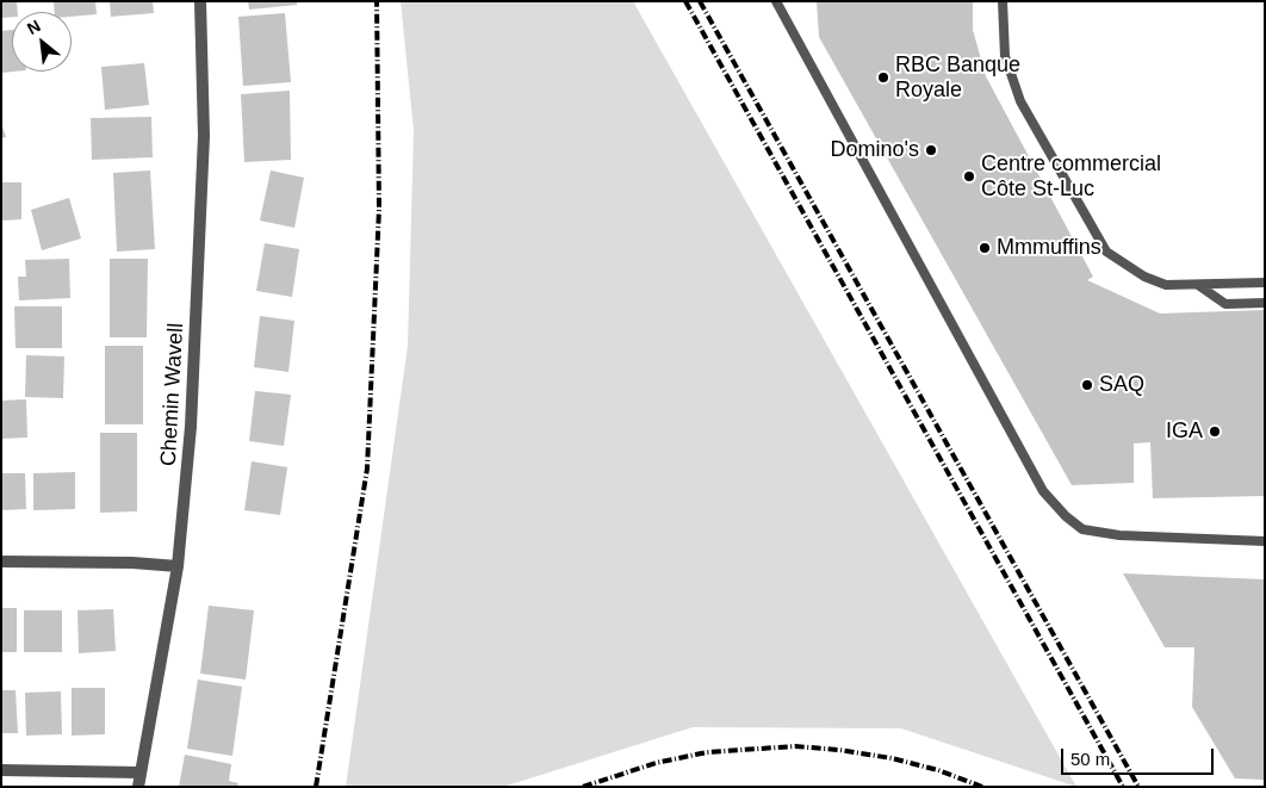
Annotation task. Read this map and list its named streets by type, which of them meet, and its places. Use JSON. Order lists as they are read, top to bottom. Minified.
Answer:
{"streets":{"street":["Chemin Wavell"]},"places":["RBC Banque Royale","Domino's","Centre commercial Côte St-Luc","Mmmuffins","SAQ","IGA"],"scale_bar":"50 m","north":"top left"}
